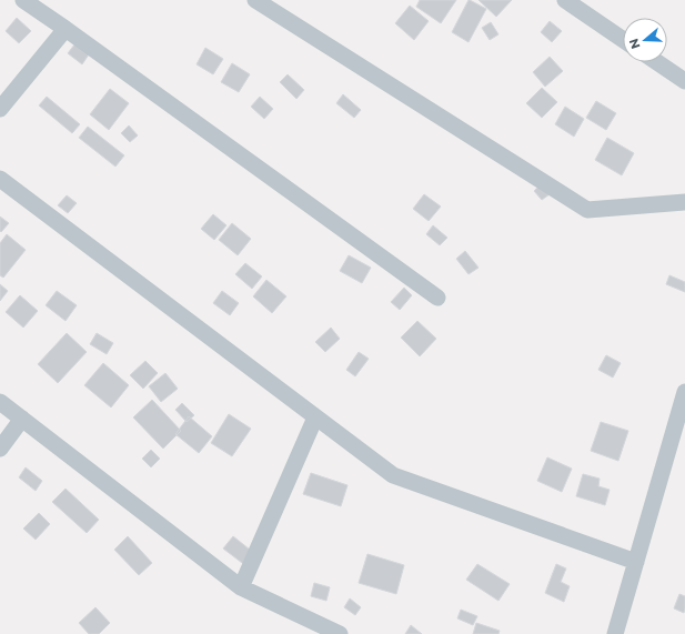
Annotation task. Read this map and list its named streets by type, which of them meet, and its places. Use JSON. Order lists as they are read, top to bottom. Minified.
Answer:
{"north":"left"}
